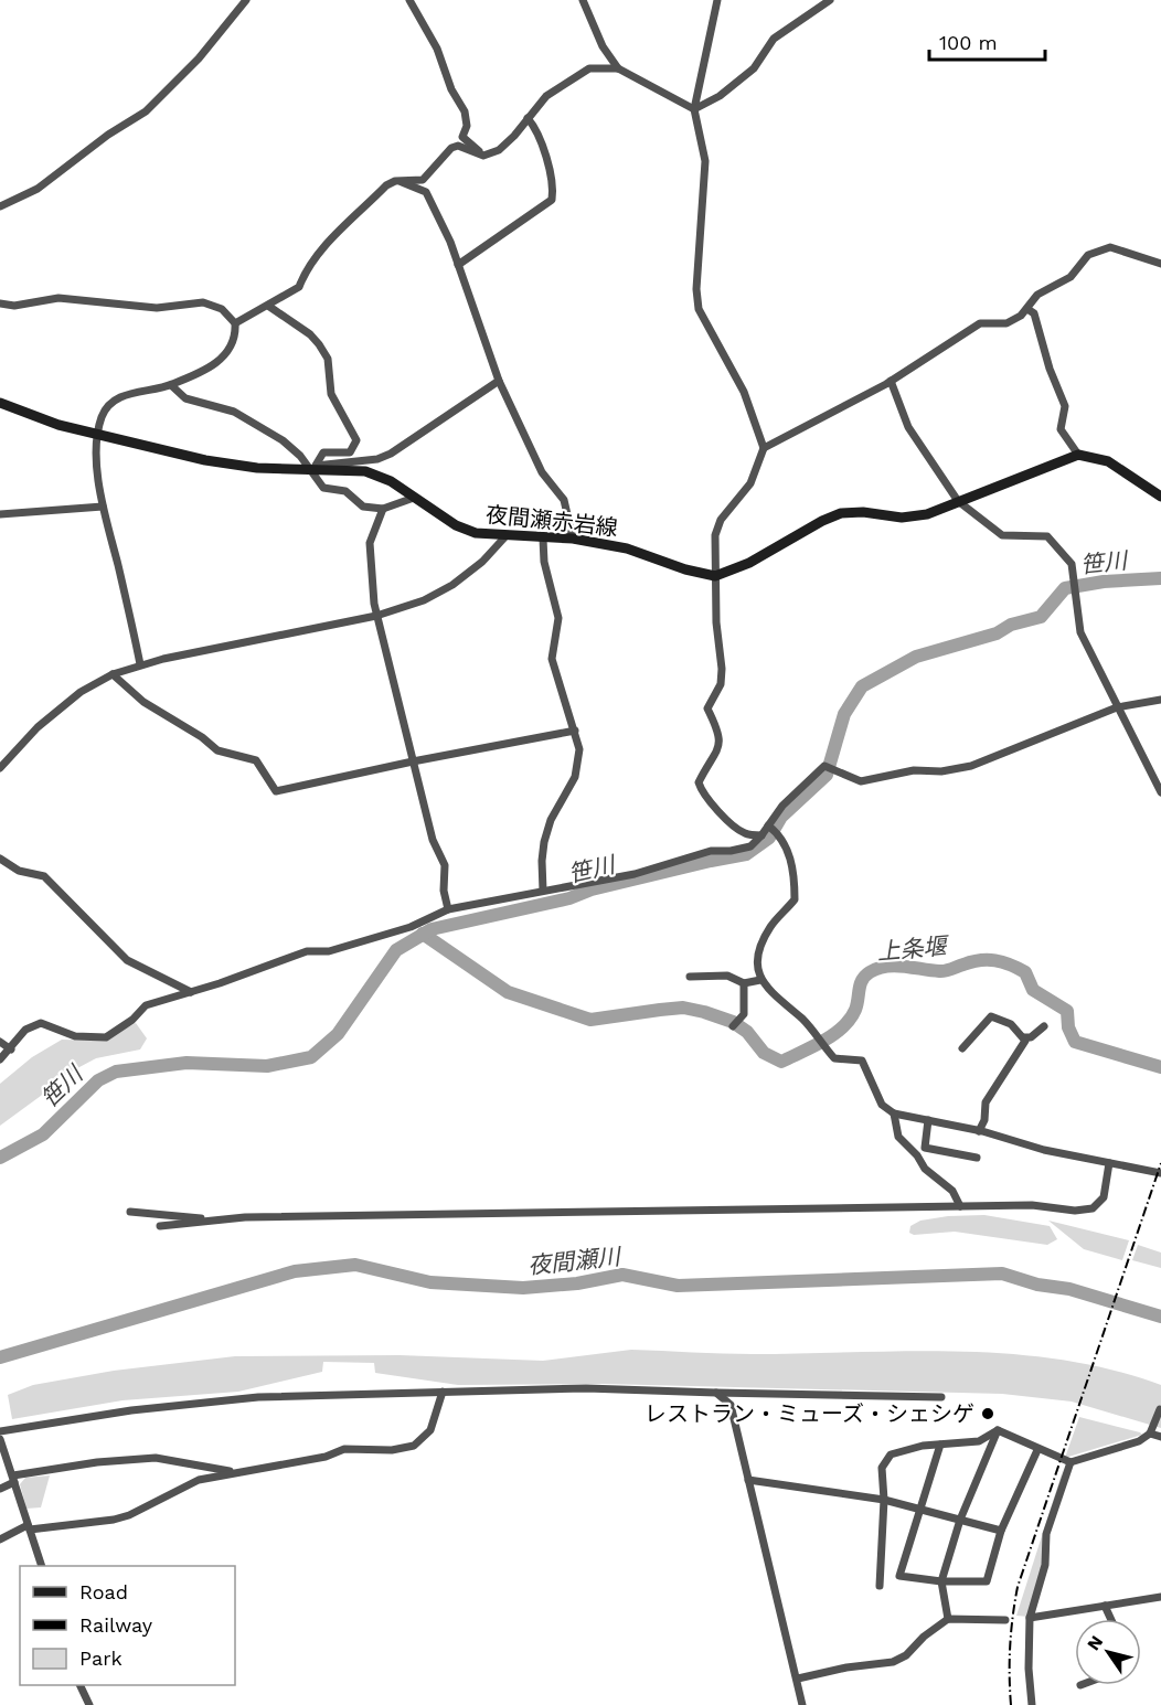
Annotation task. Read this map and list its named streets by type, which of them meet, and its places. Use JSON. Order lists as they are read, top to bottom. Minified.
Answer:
{"streets":{"main road":["夜間瀬赤岩線"]},"water":["笹川","上条堰","夜間瀬川"],"places":["レストラン・ミューズ・シェシゲ"],"legend":["Road","Railway","Park"],"scale_bar":"100 m","north":"top left"}
